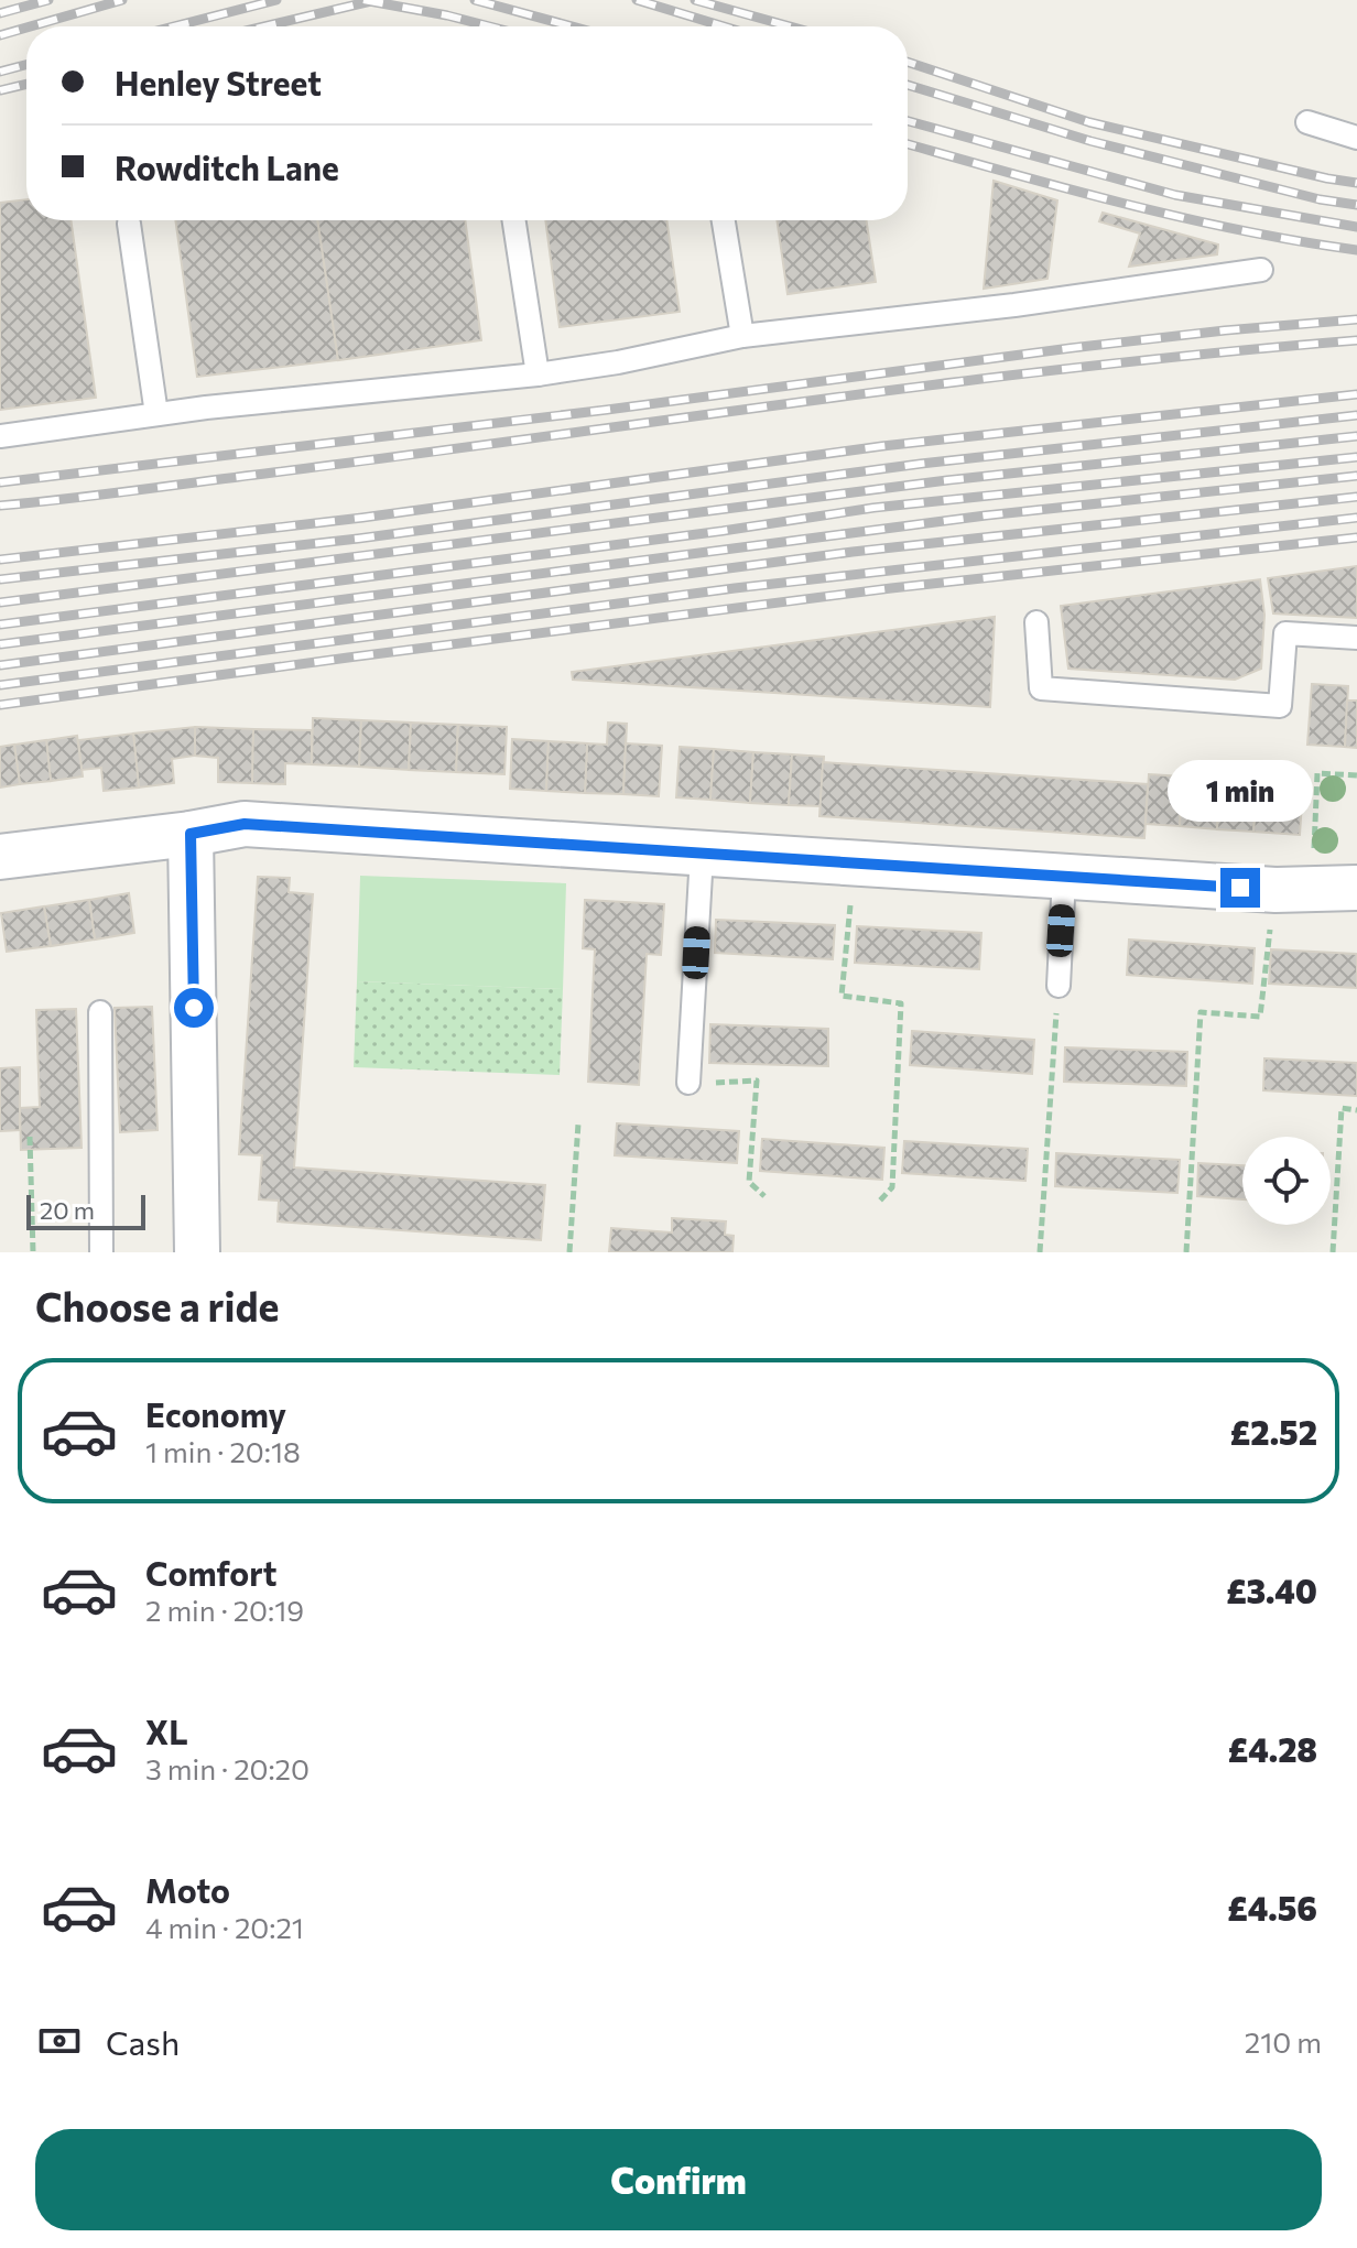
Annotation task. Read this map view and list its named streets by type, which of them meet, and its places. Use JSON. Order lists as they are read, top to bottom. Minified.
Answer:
{"scale_bar":"20 m","page":{"banner":["Henley Street","Rowditch Lane"],"bubble":"1 min","scale":"20 m","heading":"Choose a ride","list":[{"name":"Economy","note":"1 min · 20:18","value":"£2.52"},{"name":"Comfort","note":"2 min · 20:19","value":"£3.40"},{"name":"XL","note":"3 min · 20:20","value":"£4.28"},{"name":"Moto","note":"4 min · 20:21","value":"£4.56"}],"pay":["Cash","210 m"],"buttons":"Confirm"}}
